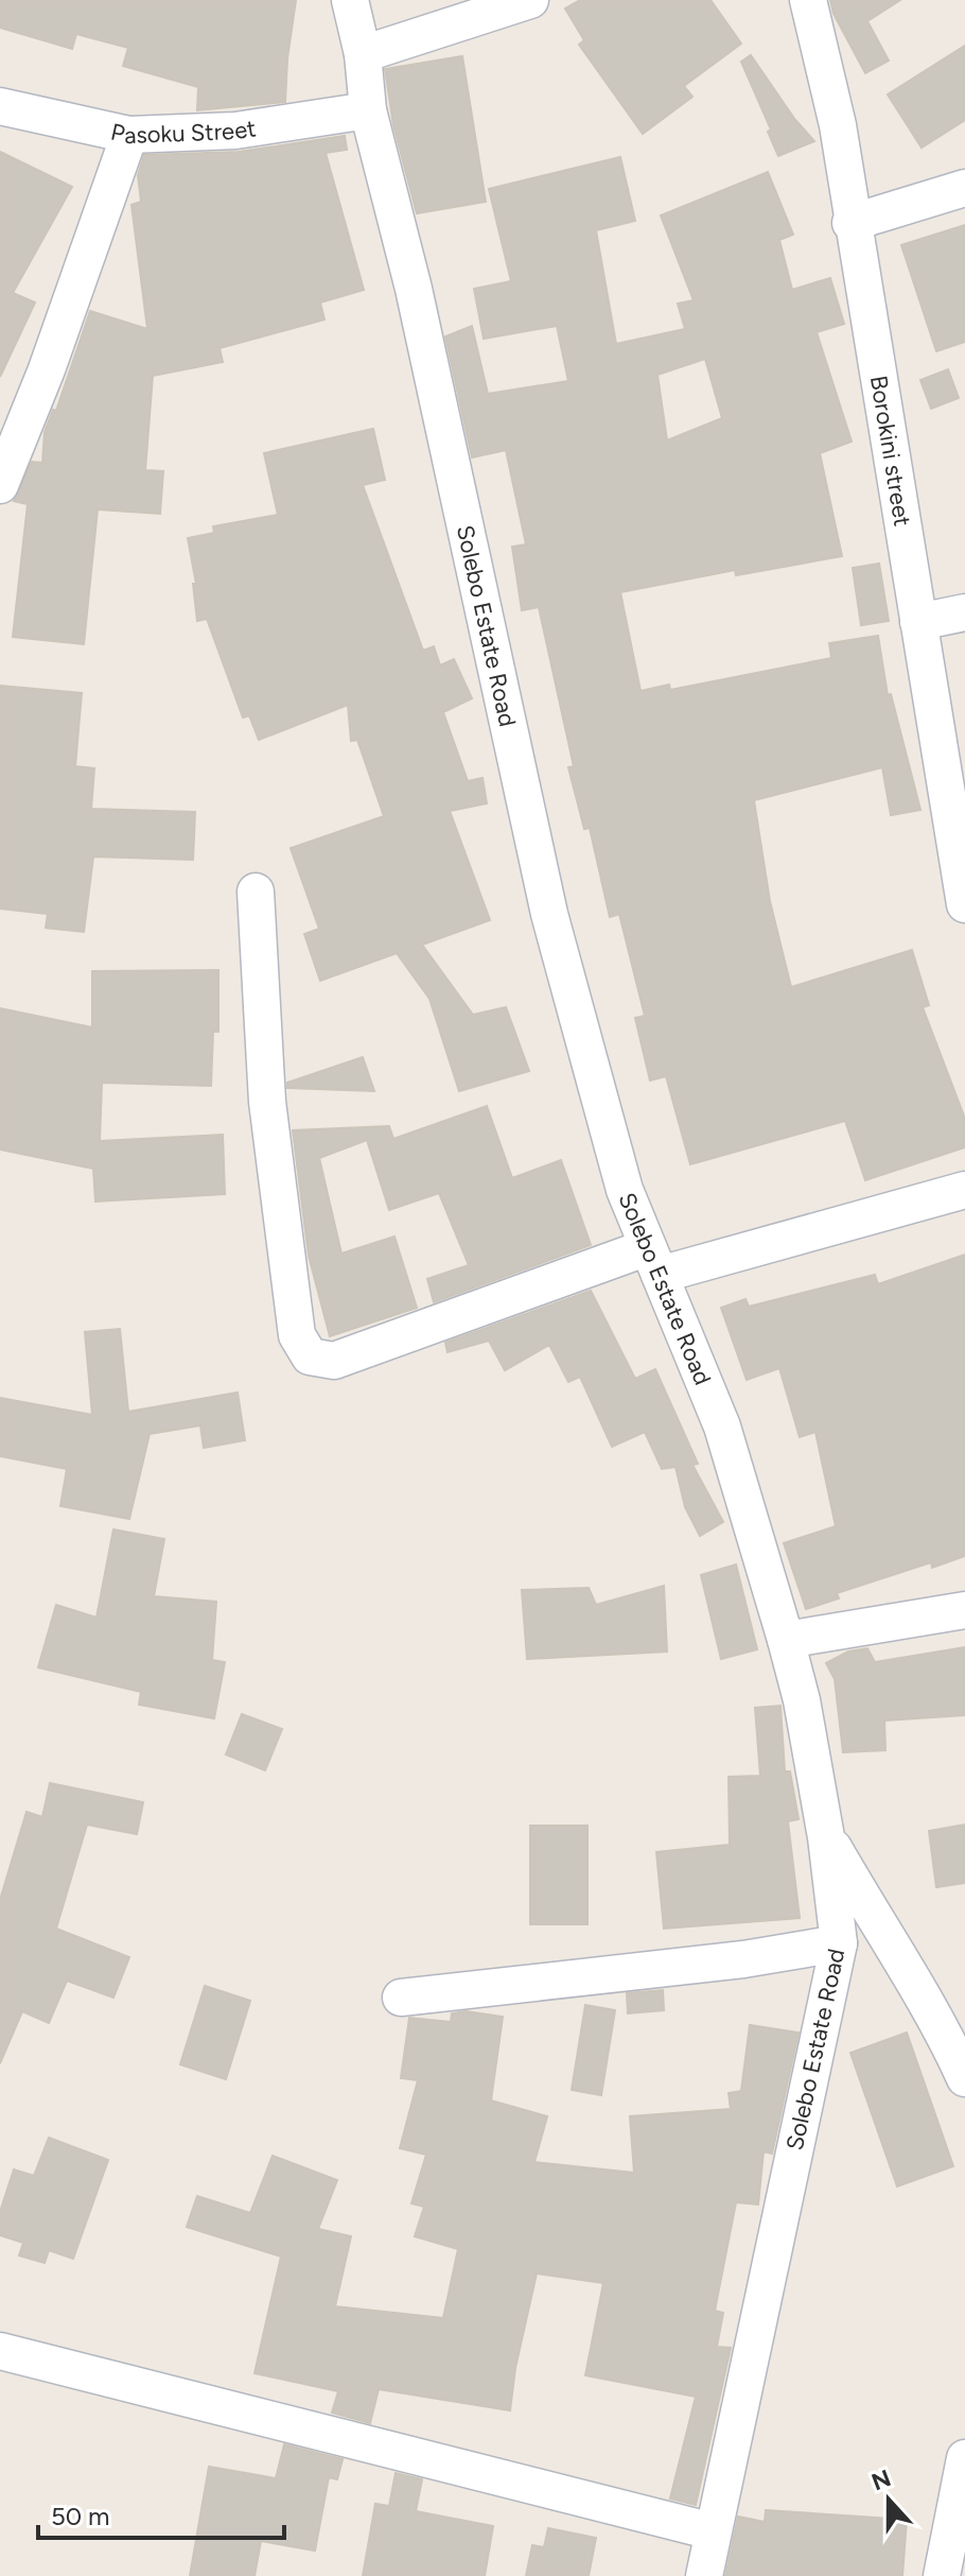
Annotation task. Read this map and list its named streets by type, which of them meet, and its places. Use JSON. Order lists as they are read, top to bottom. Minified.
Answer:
{"streets":{"street":["Pasoku Street","Borokini street","Solebo Estate Road"]},"crossings":[["Pasoku Street","Solebo Estate Road"]],"scale_bar":"50 m","north":"top"}
